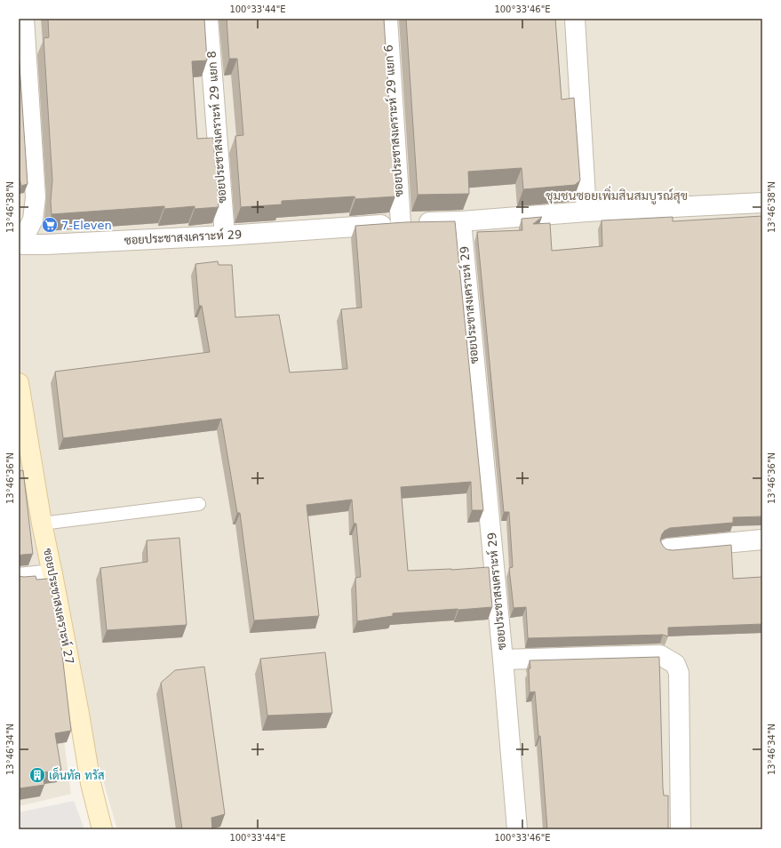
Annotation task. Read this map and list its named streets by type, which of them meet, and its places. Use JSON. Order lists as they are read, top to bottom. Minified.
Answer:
{"streets":{"street":["ซอยประชาสงเคราะห์ 29 แยก 6","ซอยประชาสงเคราะห์ 29 แยก 8","ซอยประชาสงเคราะห์ 29","ซอยประชาสงเคราะห์ 27"]},"crossings":[["ซอยประชาสงเคราะห์ 29 แยก 6","ซอยประชาสงเคราะห์ 29"],["ซอยประชาสงเคราะห์ 29 แยก 8","ซอยประชาสงเคราะห์ 29"]],"districts":["ชุมชนซอยเพิ่มสินสมบูรณ์สุข"],"places":{"supermarket":["7-Eleven"],"building":["เด็นทัล ทรัส"]},"coordinates":["100°33'44\"E","100°33'46\"E","13°46'38\"N","13°46'36\"N","13°46'34\"N"]}
